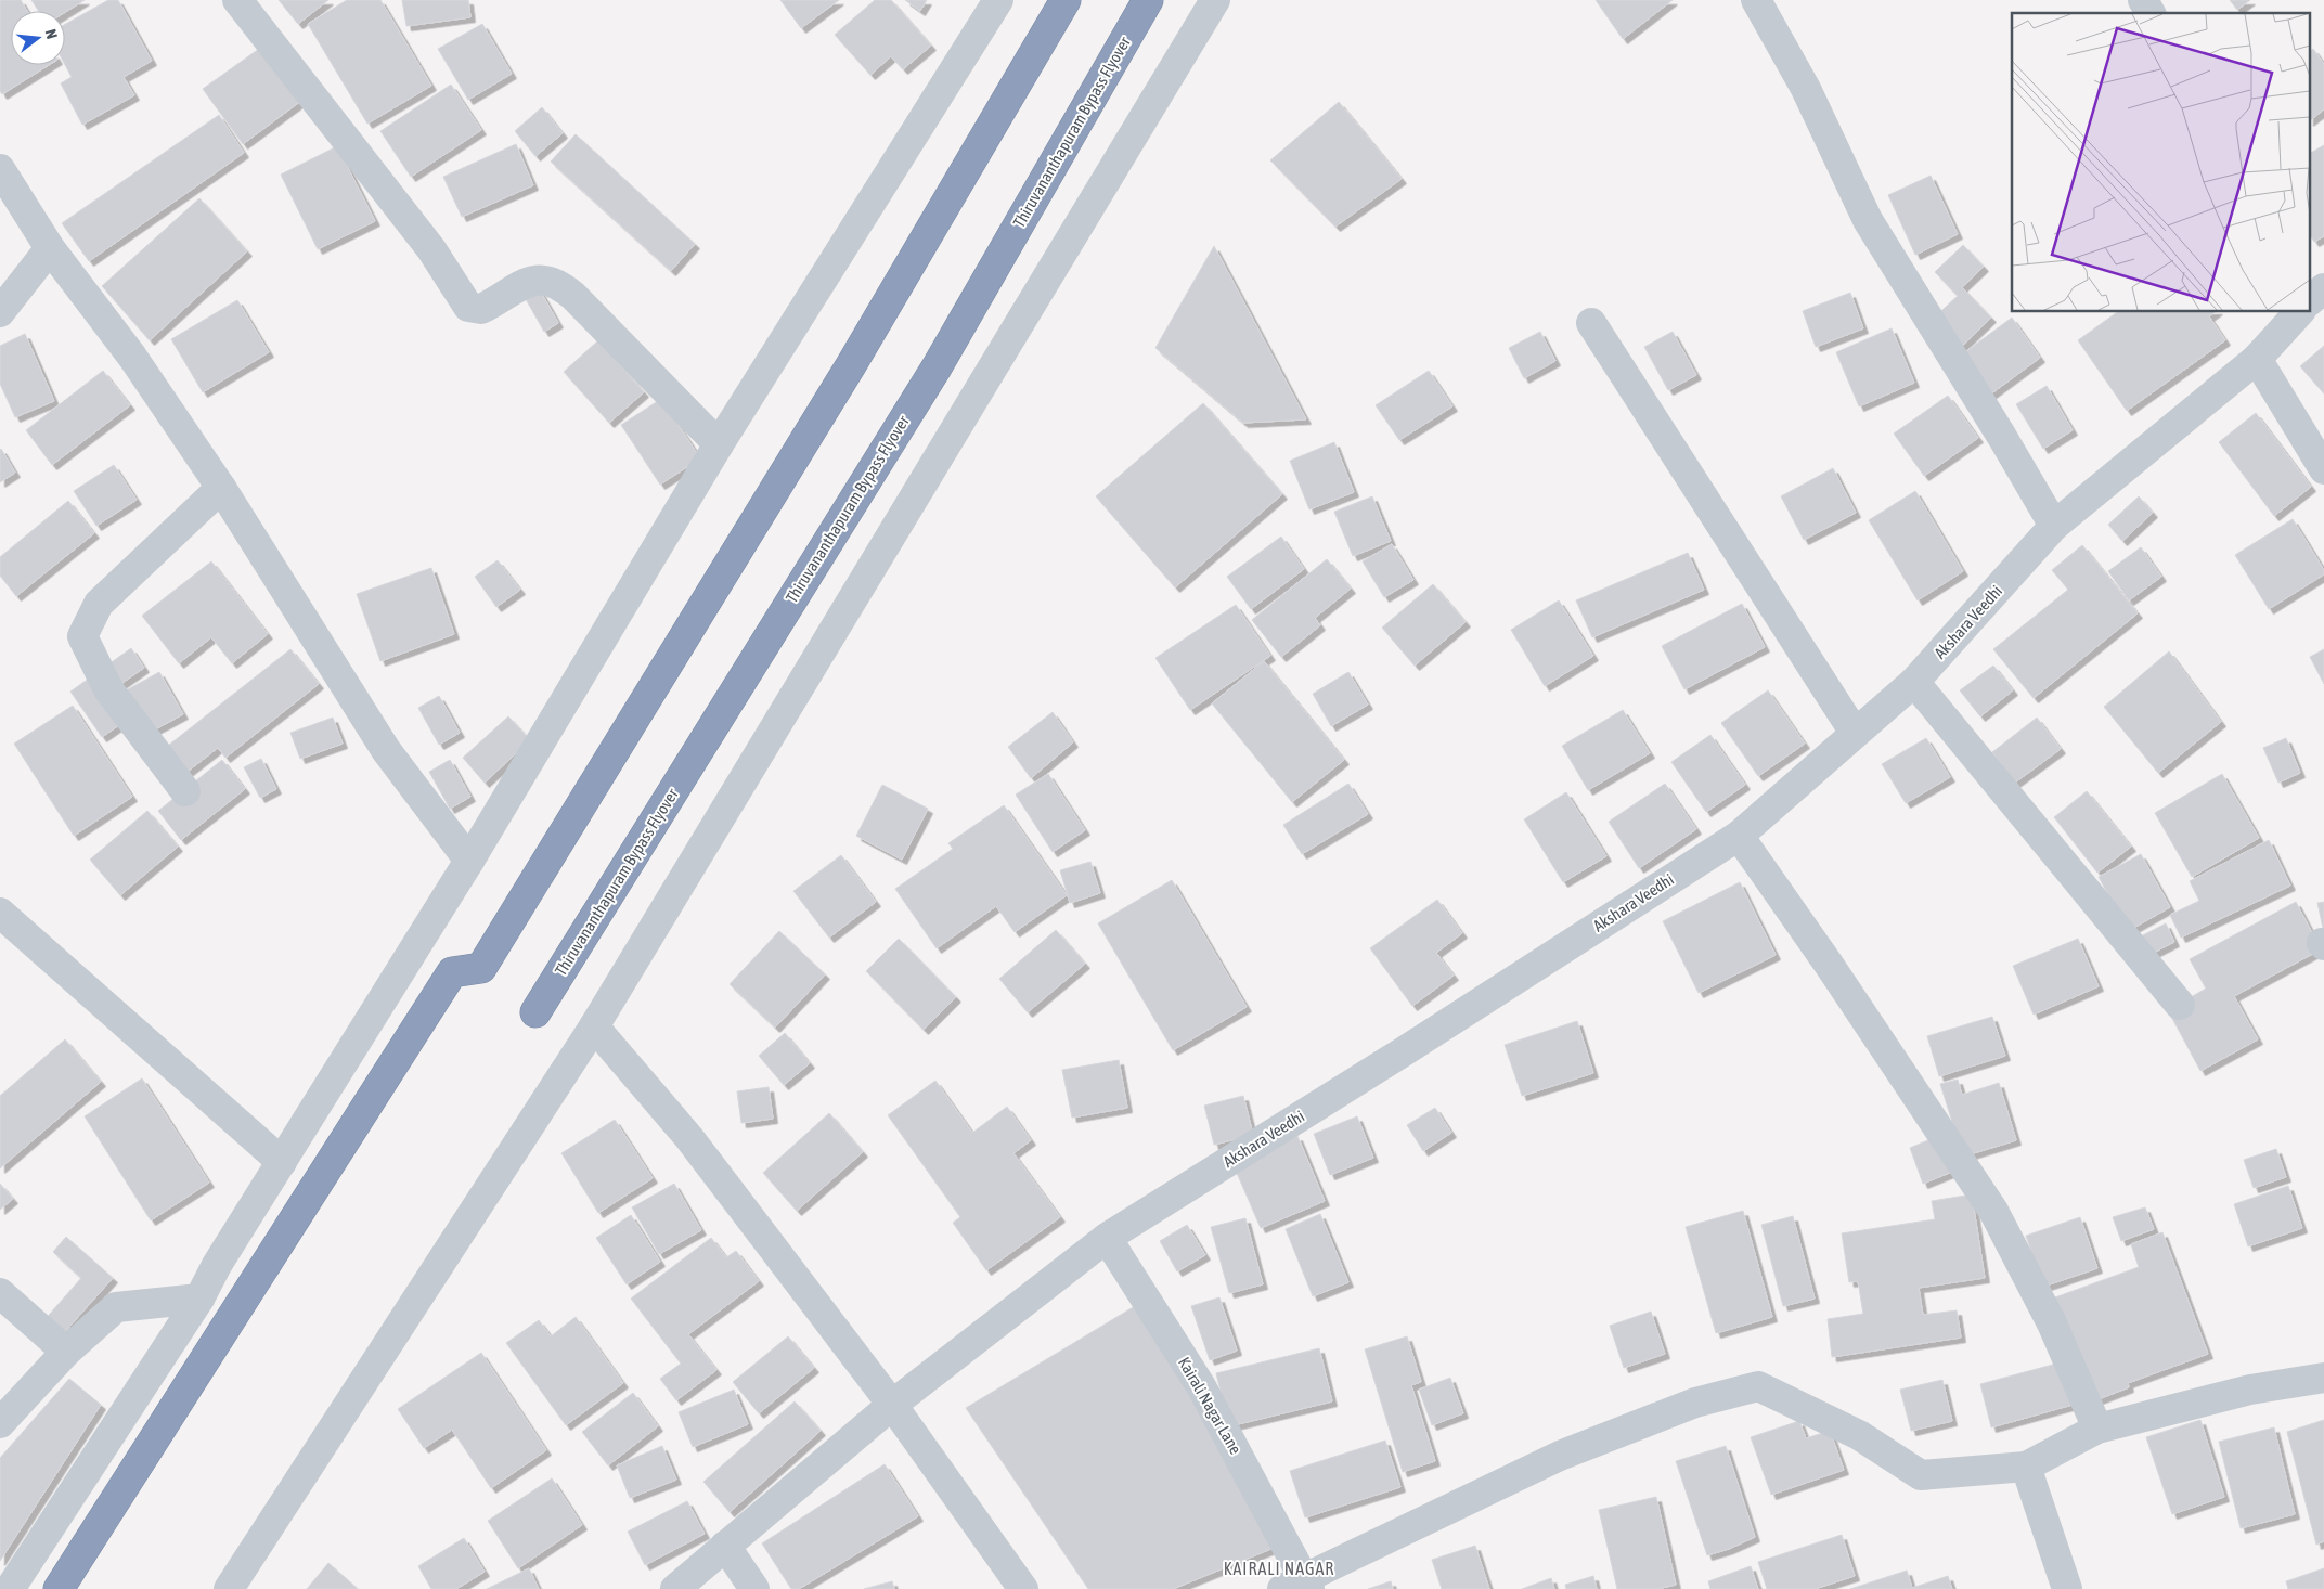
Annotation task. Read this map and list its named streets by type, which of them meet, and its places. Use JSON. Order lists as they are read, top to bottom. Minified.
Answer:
{"streets":{"highway":["Thiruvananthapuram Bypass Flyover"],"street":["Akshara Veedhi","Kairali Nagar Lane"]},"crossings":[["Akshara Veedhi","Kairali Nagar Lane"]],"districts":["KAIRALI NAGAR"],"north":"right"}
